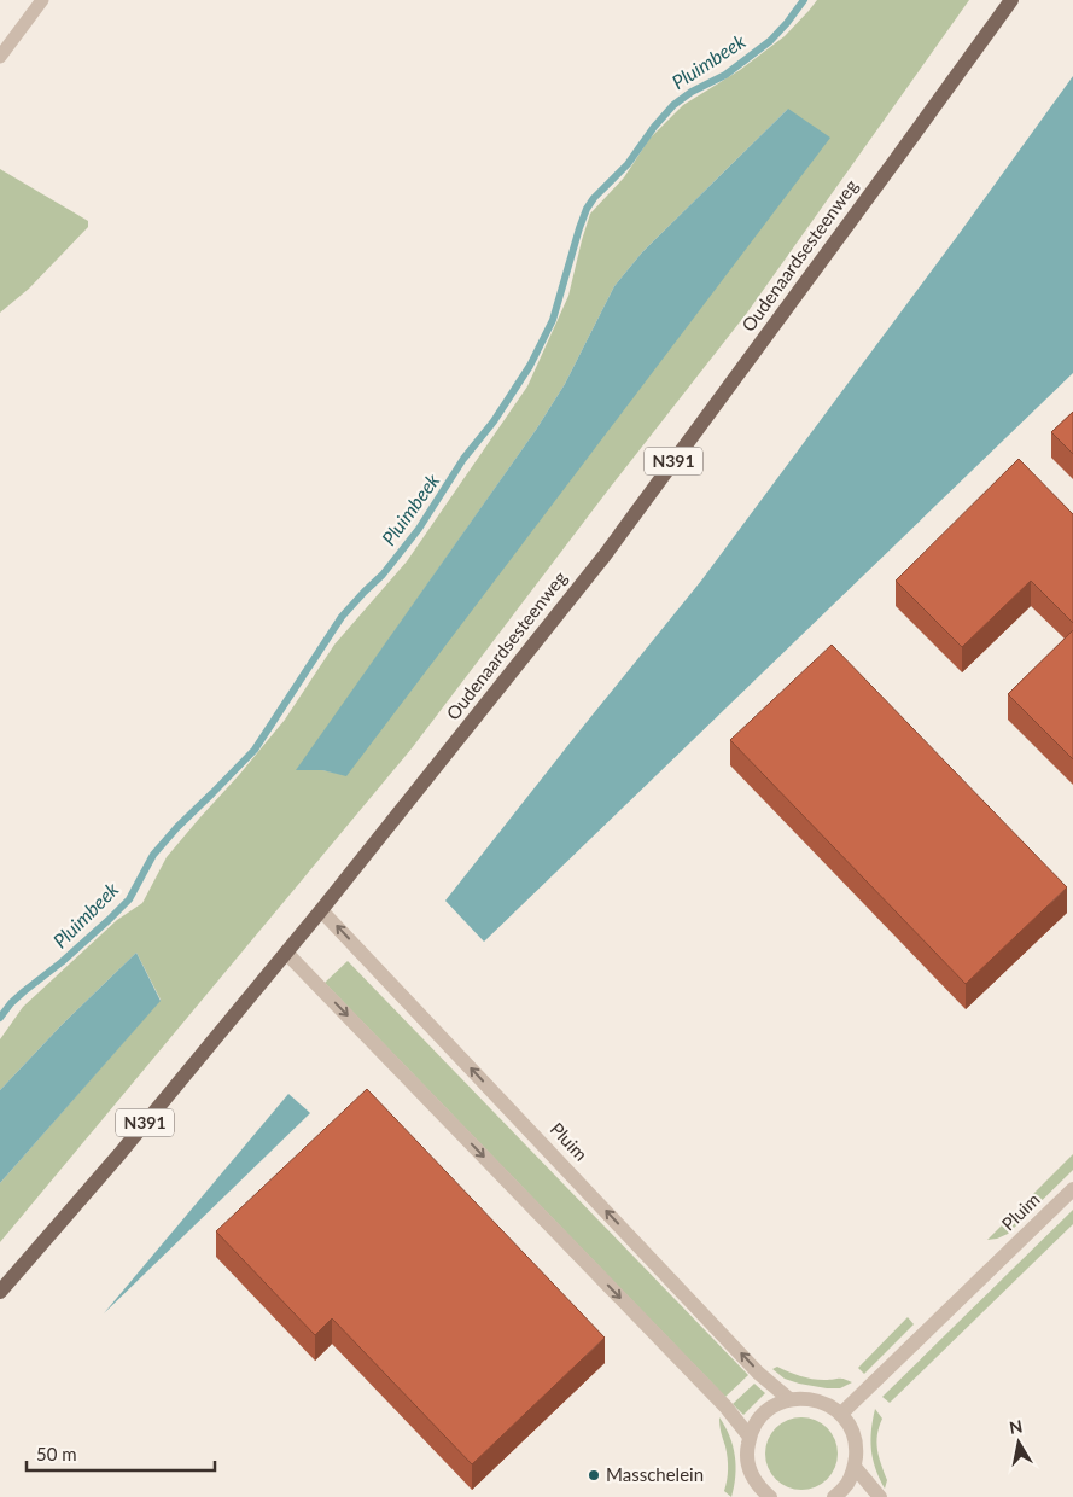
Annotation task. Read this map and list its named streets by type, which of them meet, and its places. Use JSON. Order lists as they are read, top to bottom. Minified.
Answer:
{"streets":{"main road":["Oudenaardsesteenweg","N391"],"street":["Pluim"]},"crossings":[["Oudenaardsesteenweg","Pluim"]],"water":["Pluimbeek"],"places":["Masschelein"],"scale_bar":"50 m","north":"top"}
